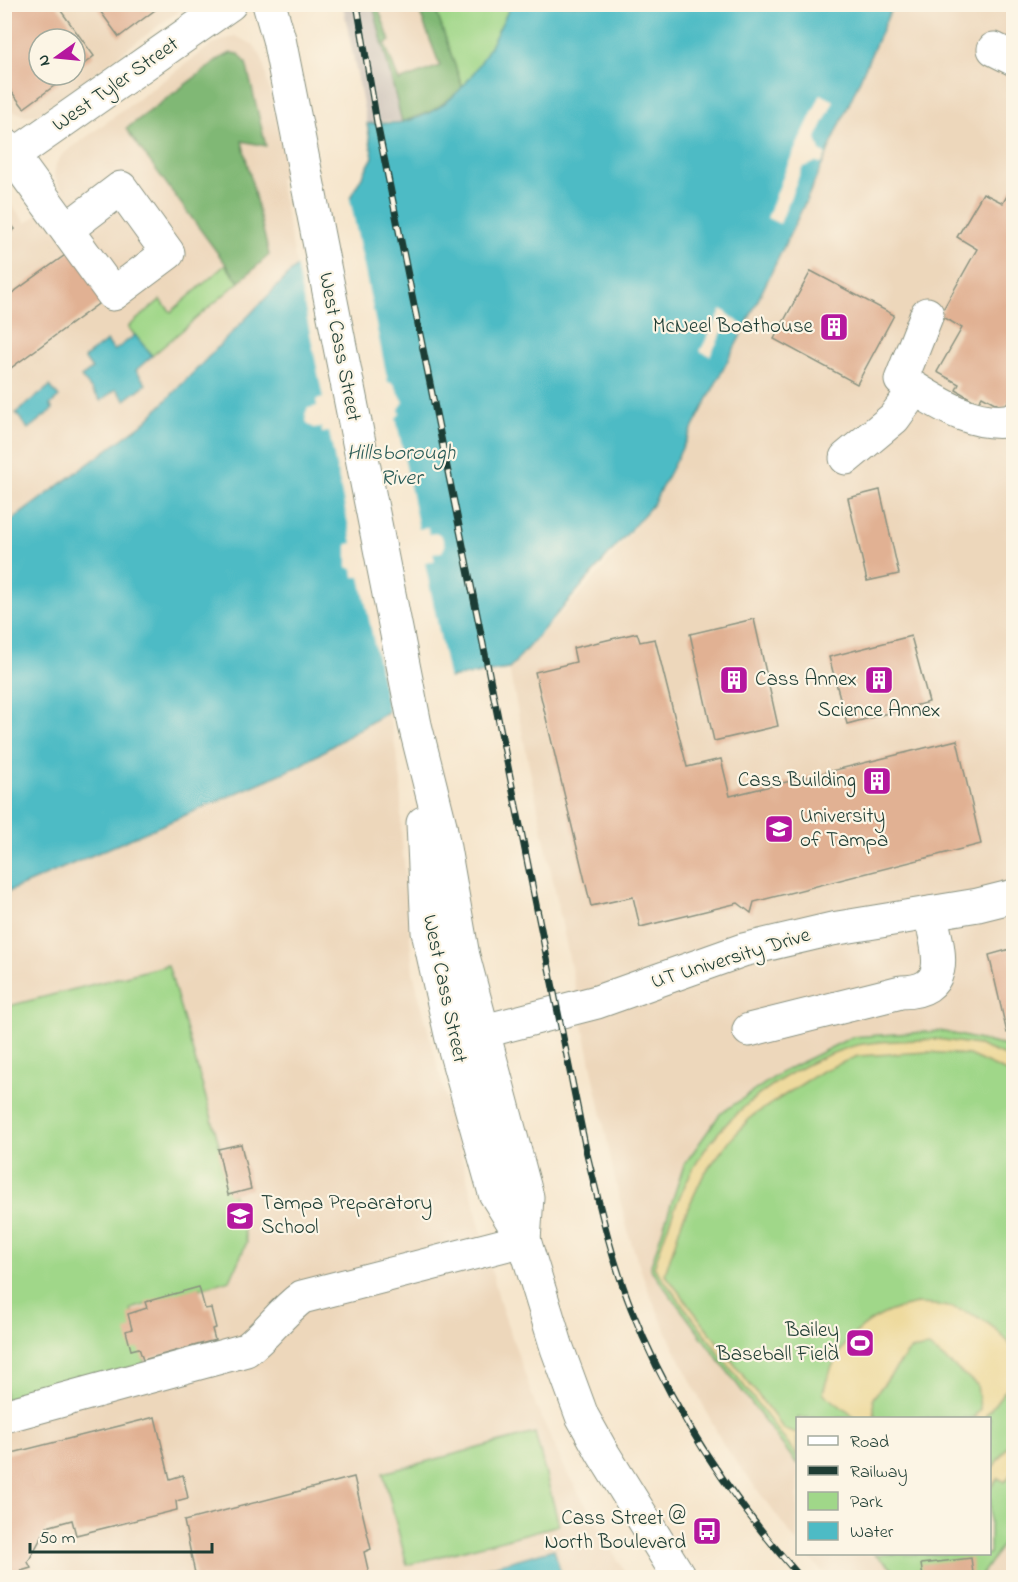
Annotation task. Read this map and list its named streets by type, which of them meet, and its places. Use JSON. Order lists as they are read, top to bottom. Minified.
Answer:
{"streets":{"street":["West Tyler Street","West Cass Street","UT University Drive"]},"crossings":[["West Cass Street","UT University Drive"]],"water":["Hillsborough River"],"places":{"building":["McNeel Boathouse","Cass Annex","Science Annex","Cass Building"],"school or university":["University of Tampa","Tampa Preparatory School"],"sports":["Bailey Baseball Field"],"bus stop":["Cass Street @ North Boulevard"]},"legend":["Road","Railway","Park","Water"],"scale_bar":"50 m","north":"left"}
